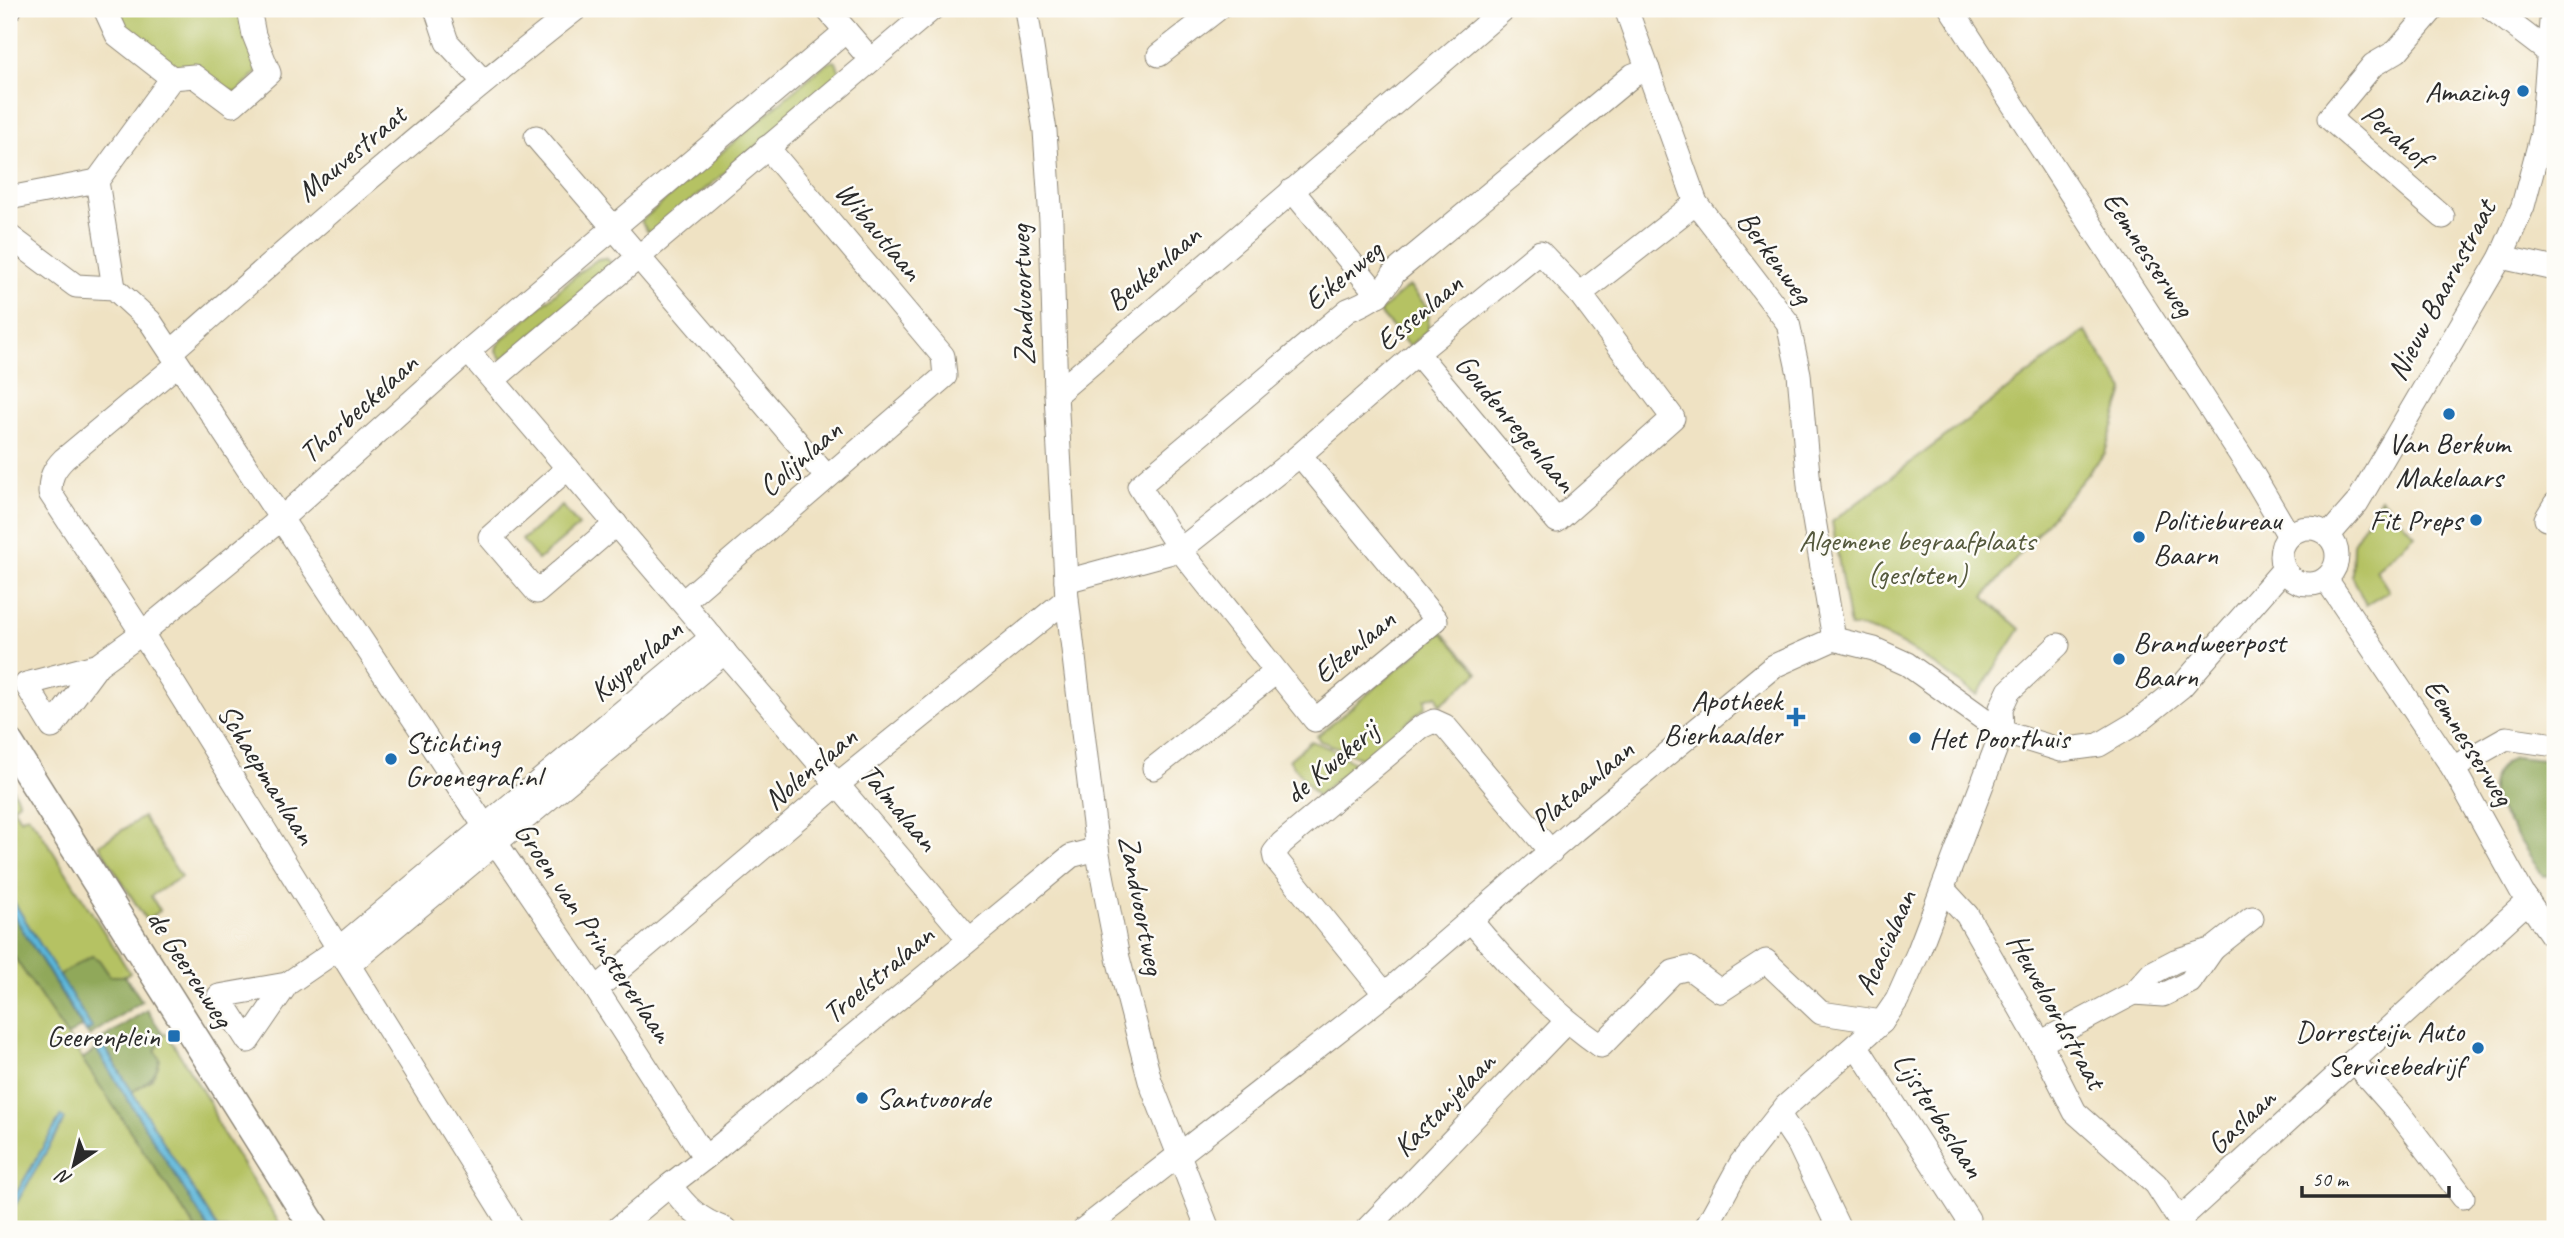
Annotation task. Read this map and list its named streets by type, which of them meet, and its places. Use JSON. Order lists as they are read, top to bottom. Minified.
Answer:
{"streets":{"main road":["de Geerenweg"],"street":["Perahof","Mauvestraat","Wibautlaan","Eemnesserweg","Berkenweg","Beukenlaan","Eikenweg","Nieuw Baarnstraat","Zandvoortweg","Essenlaan","Thorbeckelaan","Goudenregenlaan","Colijnlaan","Elzenlaan","Kuyperlaan","de Kwekerij","Nolenslaan","Schaepmanlaan","Plataanlaan","Talmalaan","Groen van Prinstererlaan","Acacialaan","Troelstralaan","Heuveloordstraat","Kastanjelaan","Lijsterbeslaan","Gaslaan"]},"crossings":[["Mauvestraat","Schaepmanlaan"],["Mauvestraat","Groen van Prinstererlaan"],["Wibautlaan","Colijnlaan"],["Eemnesserweg","Nieuw Baarnstraat"],["Eemnesserweg","Gaslaan"],["Berkenweg","Eikenweg"],["Berkenweg","Plataanlaan"],["Beukenlaan","Zandvoortweg"],["Eikenweg","Essenlaan"],["Eikenweg","Elzenlaan"],["Zandvoortweg","Nolenslaan"],["Zandvoortweg","Plataanlaan"],["Zandvoortweg","Troelstralaan"],["Essenlaan","Goudenregenlaan"],["Essenlaan","Elzenlaan"],["Thorbeckelaan","Schaepmanlaan"],["Thorbeckelaan","Talmalaan"],["Thorbeckelaan","Groen van Prinstererlaan"],["Colijnlaan","Talmalaan"],["Kuyperlaan","Schaepmanlaan"],["Kuyperlaan","Talmalaan"],["Kuyperlaan","Groen van Prinstererlaan"],["de Kwekerij","Plataanlaan"],["Nolenslaan","Talmalaan"],["Nolenslaan","Groen van Prinstererlaan"],["Plataanlaan","Lijsterbeslaan"],["Talmalaan","Troelstralaan"],["Groen van Prinstererlaan","Troelstralaan"],["Acacialaan","Heuveloordstraat"],["Acacialaan","Lijsterbeslaan"],["Heuveloordstraat","Gaslaan"],["Kastanjelaan","Lijsterbeslaan"]],"parks":["Algemene begraafplaats (gesloten)"],"places":{"other":["Amazing","Van Berkum Makelaars","Fit Preps","Politiebureau Baarn","Brandweerpost Baarn","Het Poorthuis","Stichting Groenegraf.nl","Dorresteijn Auto Servicebedrijf","Santvoorde"],"health":["Apotheek Bierhaalder"],"transit":["Geerenplein"]},"scale_bar":"50 m","north":"bottom left"}
